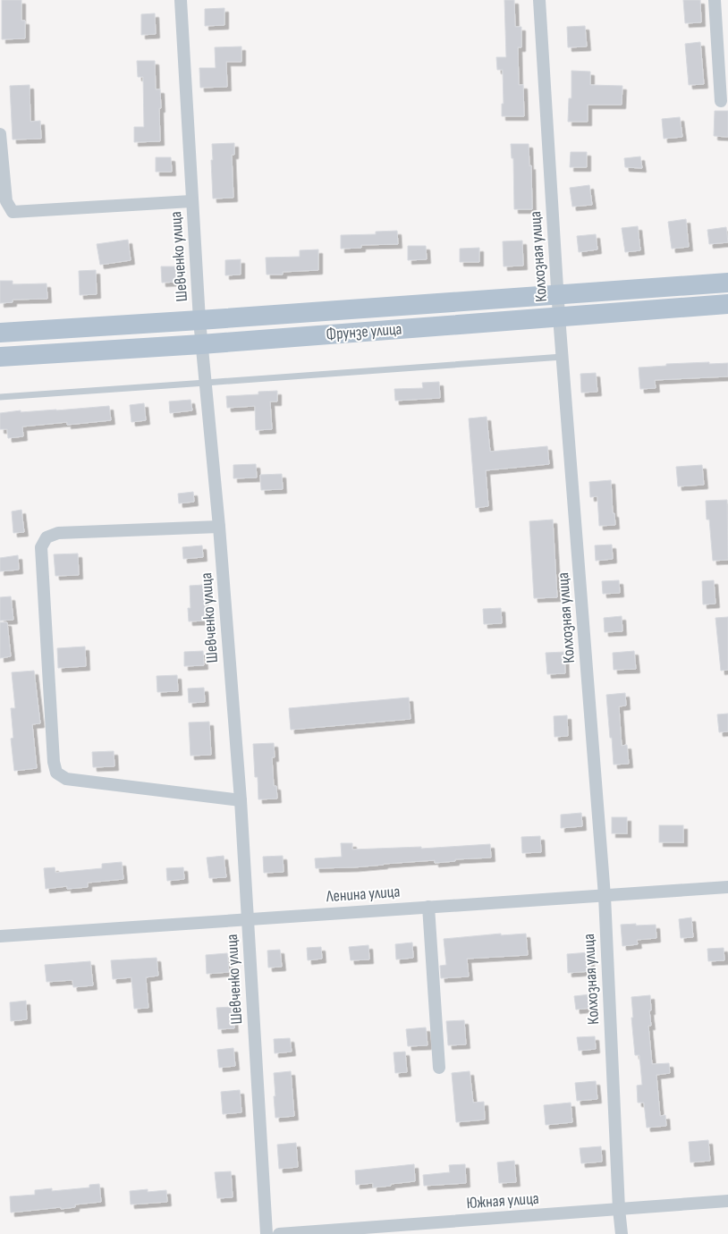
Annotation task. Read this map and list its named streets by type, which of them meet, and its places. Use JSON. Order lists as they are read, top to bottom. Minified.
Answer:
{"streets":{"main road":["Фрунзе улица"],"street":["Шевченко улица","Колхозная улица","Ленина улица","Южная улица"]},"crossings":[["Шевченко улица","Фрунзе улица"],["Шевченко улица","Ленина улица"],["Колхозная улица","Фрунзе улица"],["Колхозная улица","Ленина улица"],["Колхозная улица","Южная улица"]]}
